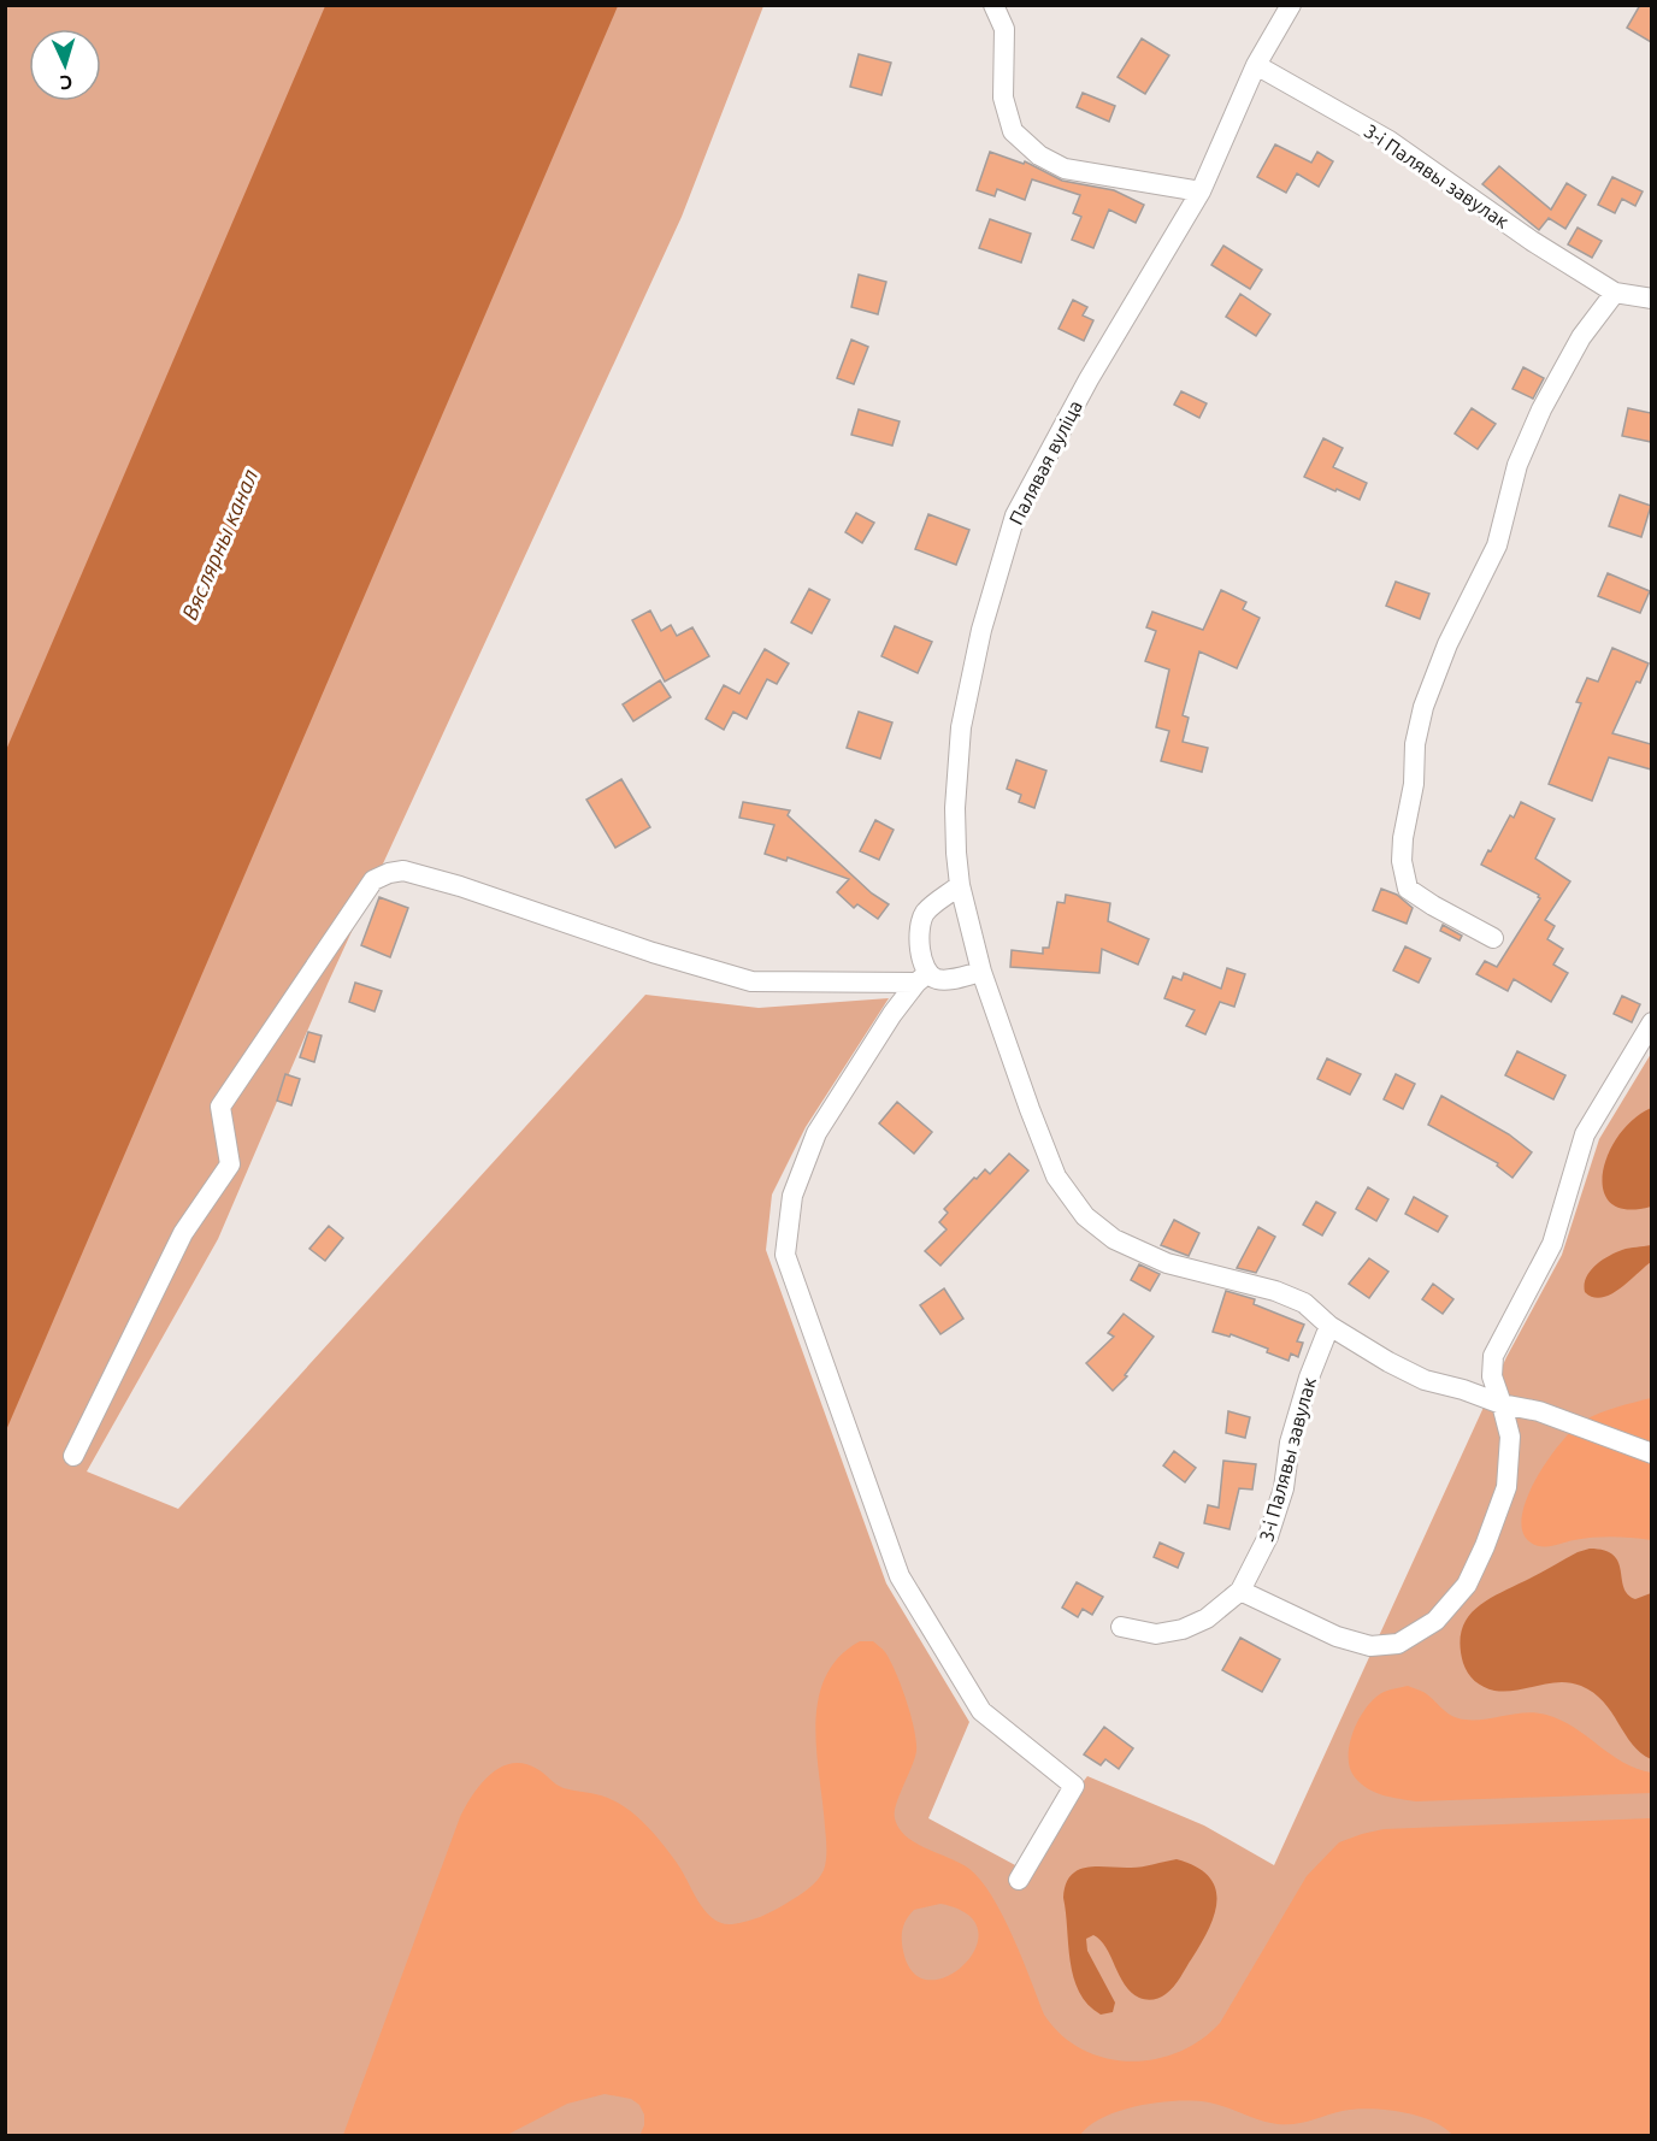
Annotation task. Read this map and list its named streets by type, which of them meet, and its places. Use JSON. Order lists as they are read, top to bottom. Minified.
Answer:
{"streets":{"street":["3-і Палявы завулак","Палявая вуліца"]},"crossings":[["3-і Палявы завулак","Палявая вуліца"]],"water":["Вяслярны канал"],"north":"bottom"}
